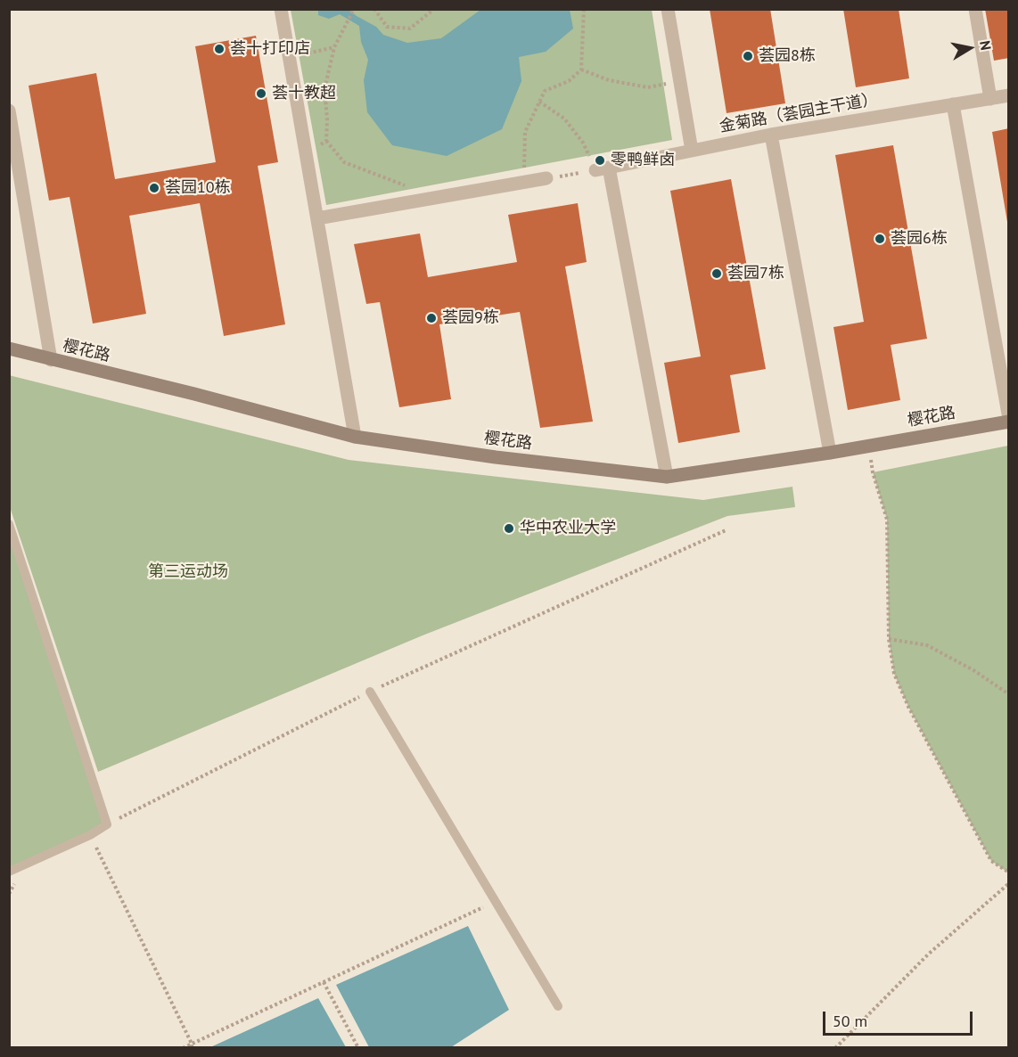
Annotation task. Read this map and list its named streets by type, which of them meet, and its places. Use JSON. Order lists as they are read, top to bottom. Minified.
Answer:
{"streets":{"street":["金菊路（荟园主干道）","樱花路"]},"parks":["第三运动场"],"places":["荟十打印店","荟园8栋","荟十教超","零鸭鲜卤","荟园10栋","荟园6栋","荟园7栋","荟园9栋","华中农业大学"],"scale_bar":"50 m","north":"right"}
